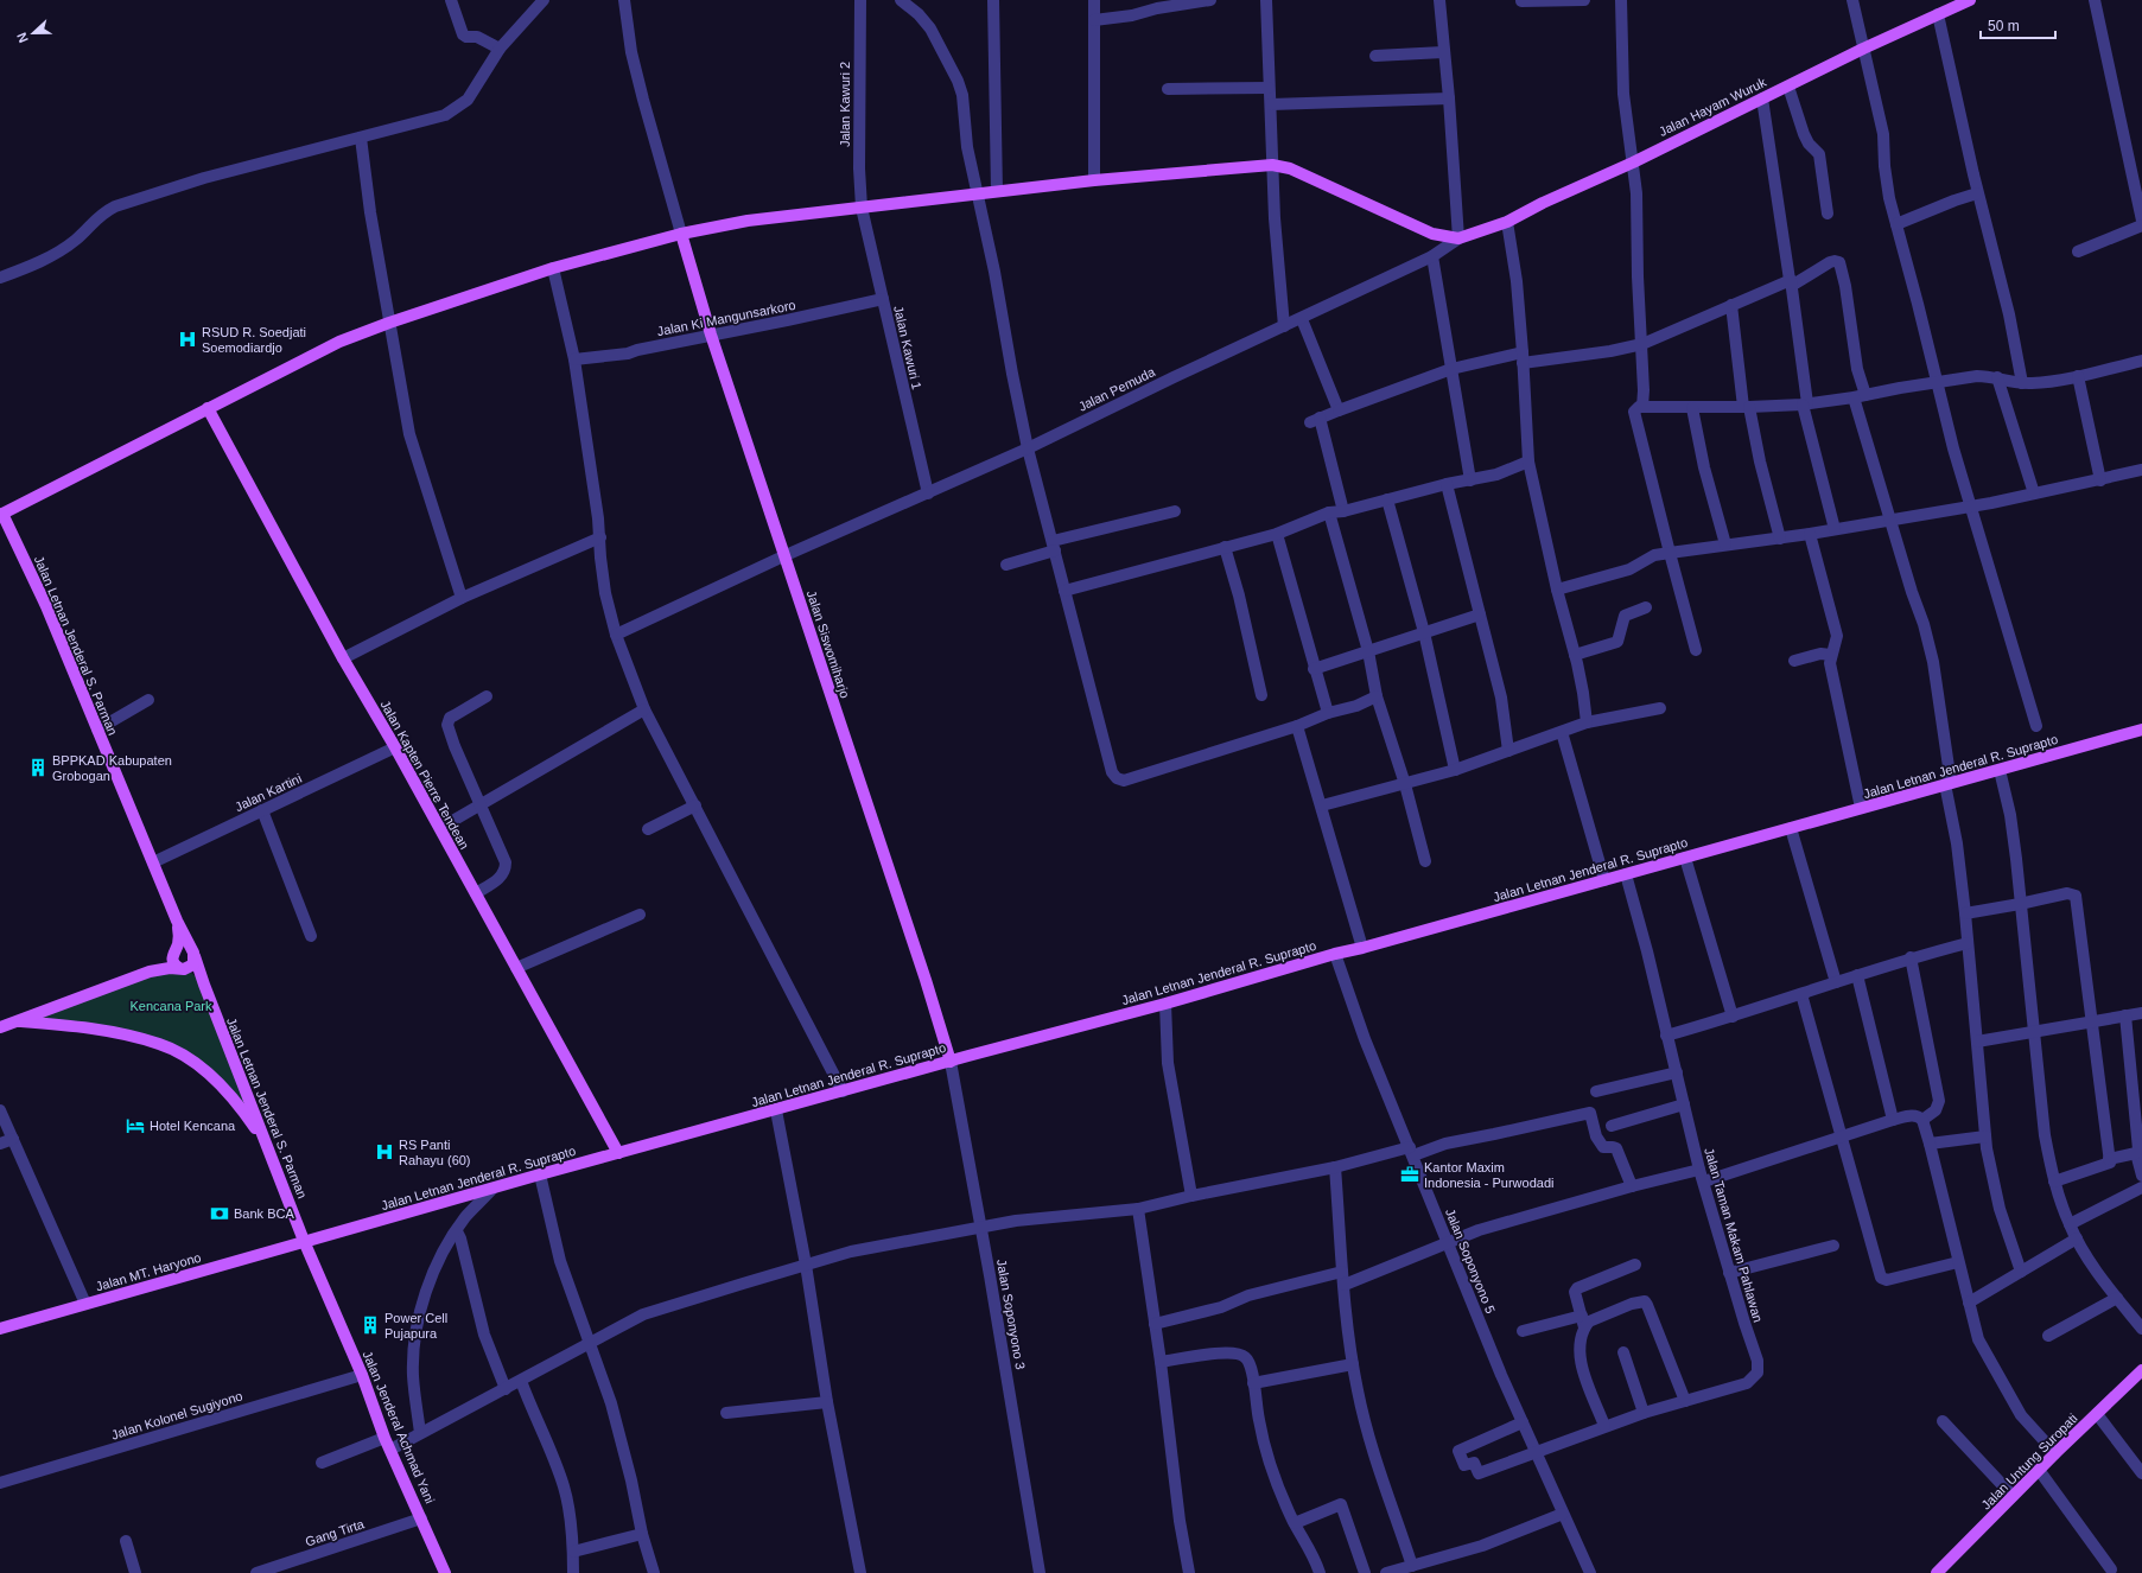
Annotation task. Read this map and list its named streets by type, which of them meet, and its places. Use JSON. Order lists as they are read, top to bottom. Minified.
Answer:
{"streets":{"main road":["Jalan Hayam Wuruk","Jalan Siswomiharjo","Jalan Letnan Jenderal S. Parman","Jalan Letnan Jenderal R. Suprapto","Jalan Kapten Pierre Tendean","Jalan MT. Haryono","Jalan Jenderal Achmad Yani","Jalan Untung Suropati"],"street":["Jalan Kawuri 2","Jalan Ki Mangunsarkoro","Jalan Kawuri 1","Jalan Pemuda","Jalan Kartini","Jalan Taman Makam Pahlawan","Jalan Soponyono 5","Jalan Soponyono 3","Jalan Kolonel Sugiyono","Gang Tirta"]},"crossings":[["Jalan Kawuri 2","Jalan Kawuri 1"],["Jalan Hayam Wuruk","Jalan Pemuda"],["Jalan Ki Mangunsarkoro","Jalan Kawuri 1"],["Jalan Ki Mangunsarkoro","Jalan Siswomiharjo"],["Jalan Kawuri 1","Jalan Pemuda"],["Jalan Pemuda","Jalan Siswomiharjo"],["Jalan Siswomiharjo","Jalan Letnan Jenderal R. Suprapto"],["Jalan Siswomiharjo","Jalan Soponyono 3"],["Jalan Letnan Jenderal S. Parman","Jalan Letnan Jenderal R. Suprapto"],["Jalan Letnan Jenderal S. Parman","Jalan Kartini"],["Jalan Letnan Jenderal S. Parman","Jalan MT. Haryono"],["Jalan Letnan Jenderal S. Parman","Jalan Jenderal Achmad Yani"],["Jalan Letnan Jenderal R. Suprapto","Jalan Kapten Pierre Tendean"],["Jalan Letnan Jenderal R. Suprapto","Jalan Taman Makam Pahlawan"],["Jalan Letnan Jenderal R. Suprapto","Jalan Soponyono 5"],["Jalan Letnan Jenderal R. Suprapto","Jalan MT. Haryono"],["Jalan Letnan Jenderal R. Suprapto","Jalan Soponyono 3"],["Jalan Letnan Jenderal R. Suprapto","Jalan Jenderal Achmad Yani"],["Jalan Kapten Pierre Tendean","Jalan Kartini"],["Jalan Taman Makam Pahlawan","Jalan Soponyono 5"],["Jalan MT. Haryono","Jalan Jenderal Achmad Yani"],["Jalan Kolonel Sugiyono","Jalan Jenderal Achmad Yani"],["Jalan Jenderal Achmad Yani","Gang Tirta"]],"parks":["Kencana Park"],"places":{"hospital":["RSUD R. Soedjati Soemodiardjo","RS Panti Rahayu (60)"],"building":["BPPKAD Kabupaten Grobogan","Power Cell Pujapura"],"hotel":["Hotel Kencana"],"office":["Kantor Maxim Indonesia - Purwodadi"],"bank":["Bank BCA"]},"scale_bar":"50 m","north":"left"}
